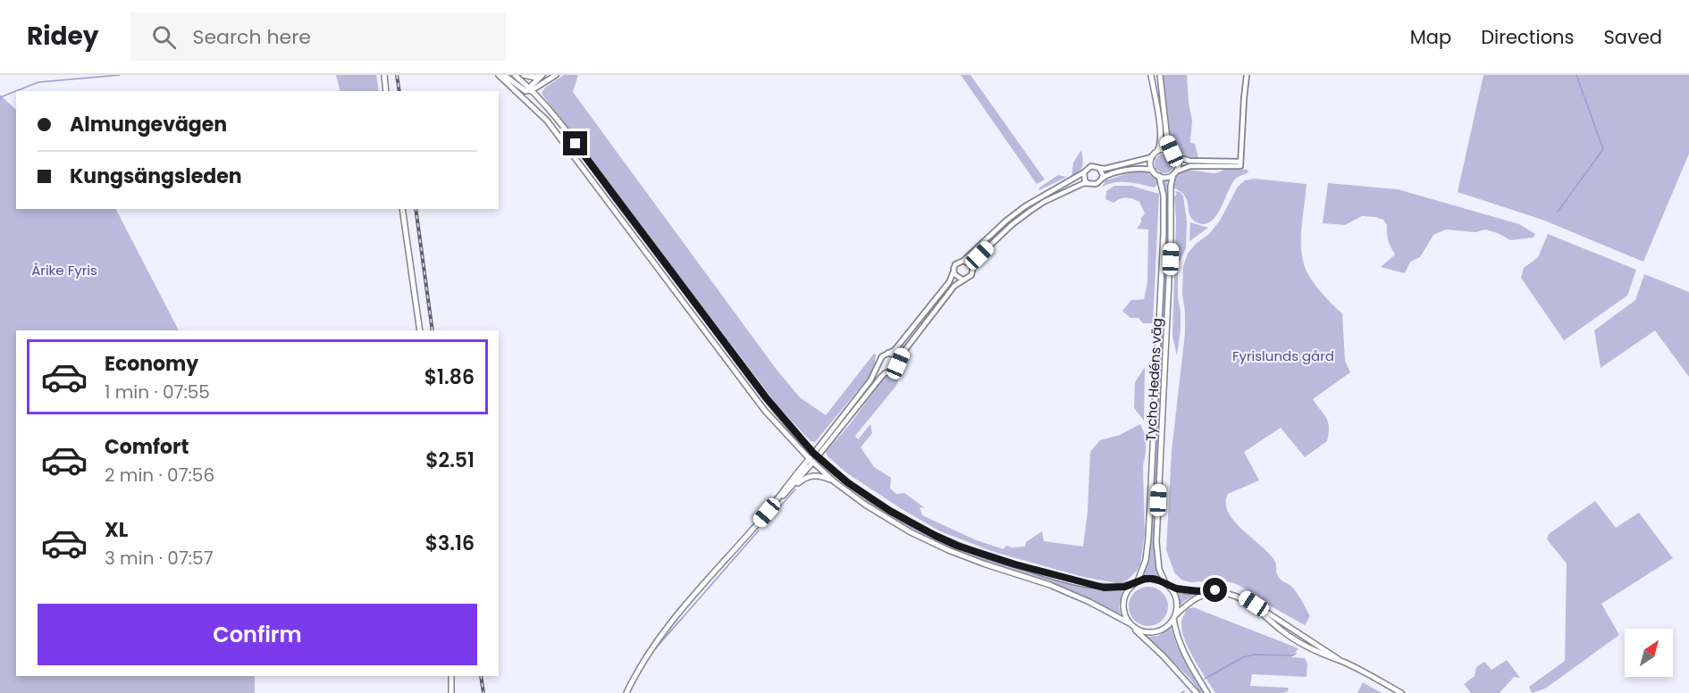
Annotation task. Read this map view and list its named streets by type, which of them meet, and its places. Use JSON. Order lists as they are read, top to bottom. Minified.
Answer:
{"streets":{"main road":["Tycho Hedéns väg"]},"parks":["Årike Fyris","Fyrislunds gård"],"north":"top right","page":{"header":"Ridey","search":"Search here","nav":["Map","Directions","Saved"],"banner":["Almungevägen","Kungsängsleden"],"list":[{"name":"Economy","note":"1 min · 07:55","value":"$1.86"},{"name":"Comfort","note":"2 min · 07:56","value":"$2.51"},{"name":"XL","note":"3 min · 07:57","value":"$3.16"}],"buttons":"Confirm"}}
